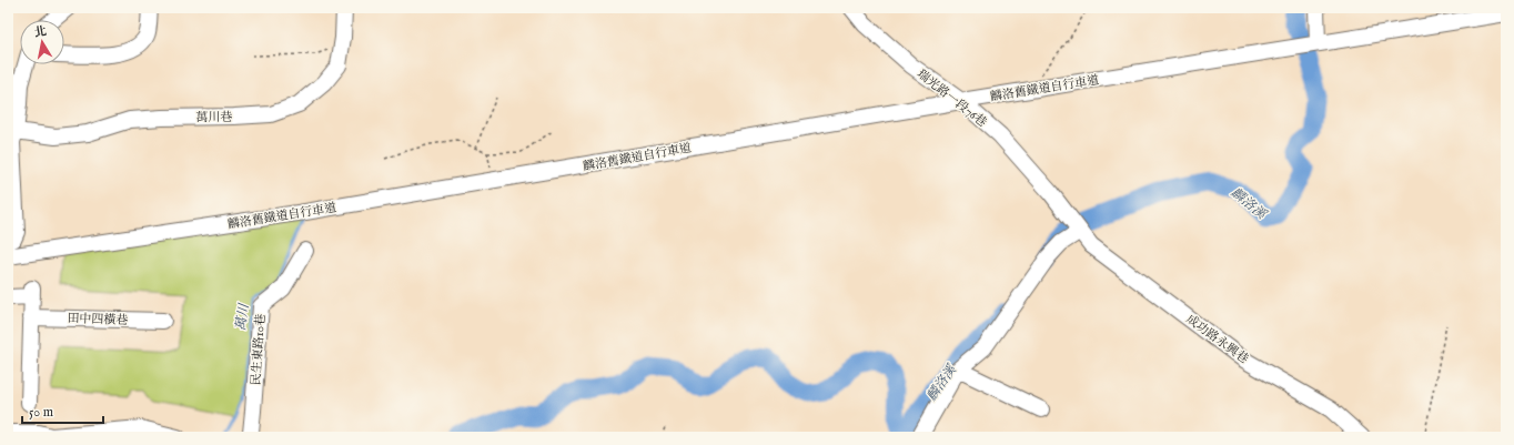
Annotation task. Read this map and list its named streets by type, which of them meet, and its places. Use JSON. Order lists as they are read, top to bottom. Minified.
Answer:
{"streets":{"street":["麟洛舊鐵道自行車道","瑞光路一段76巷","萬川巷","田中四橫巷","成功路永興巷","民生東路10巷"]},"crossings":[["麟洛舊鐵道自行車道","瑞光路一段76巷"],["瑞光路一段76巷","成功路永興巷"]],"water":["麟洛溪","萬川"],"scale_bar":"50 m","north":"top"}
